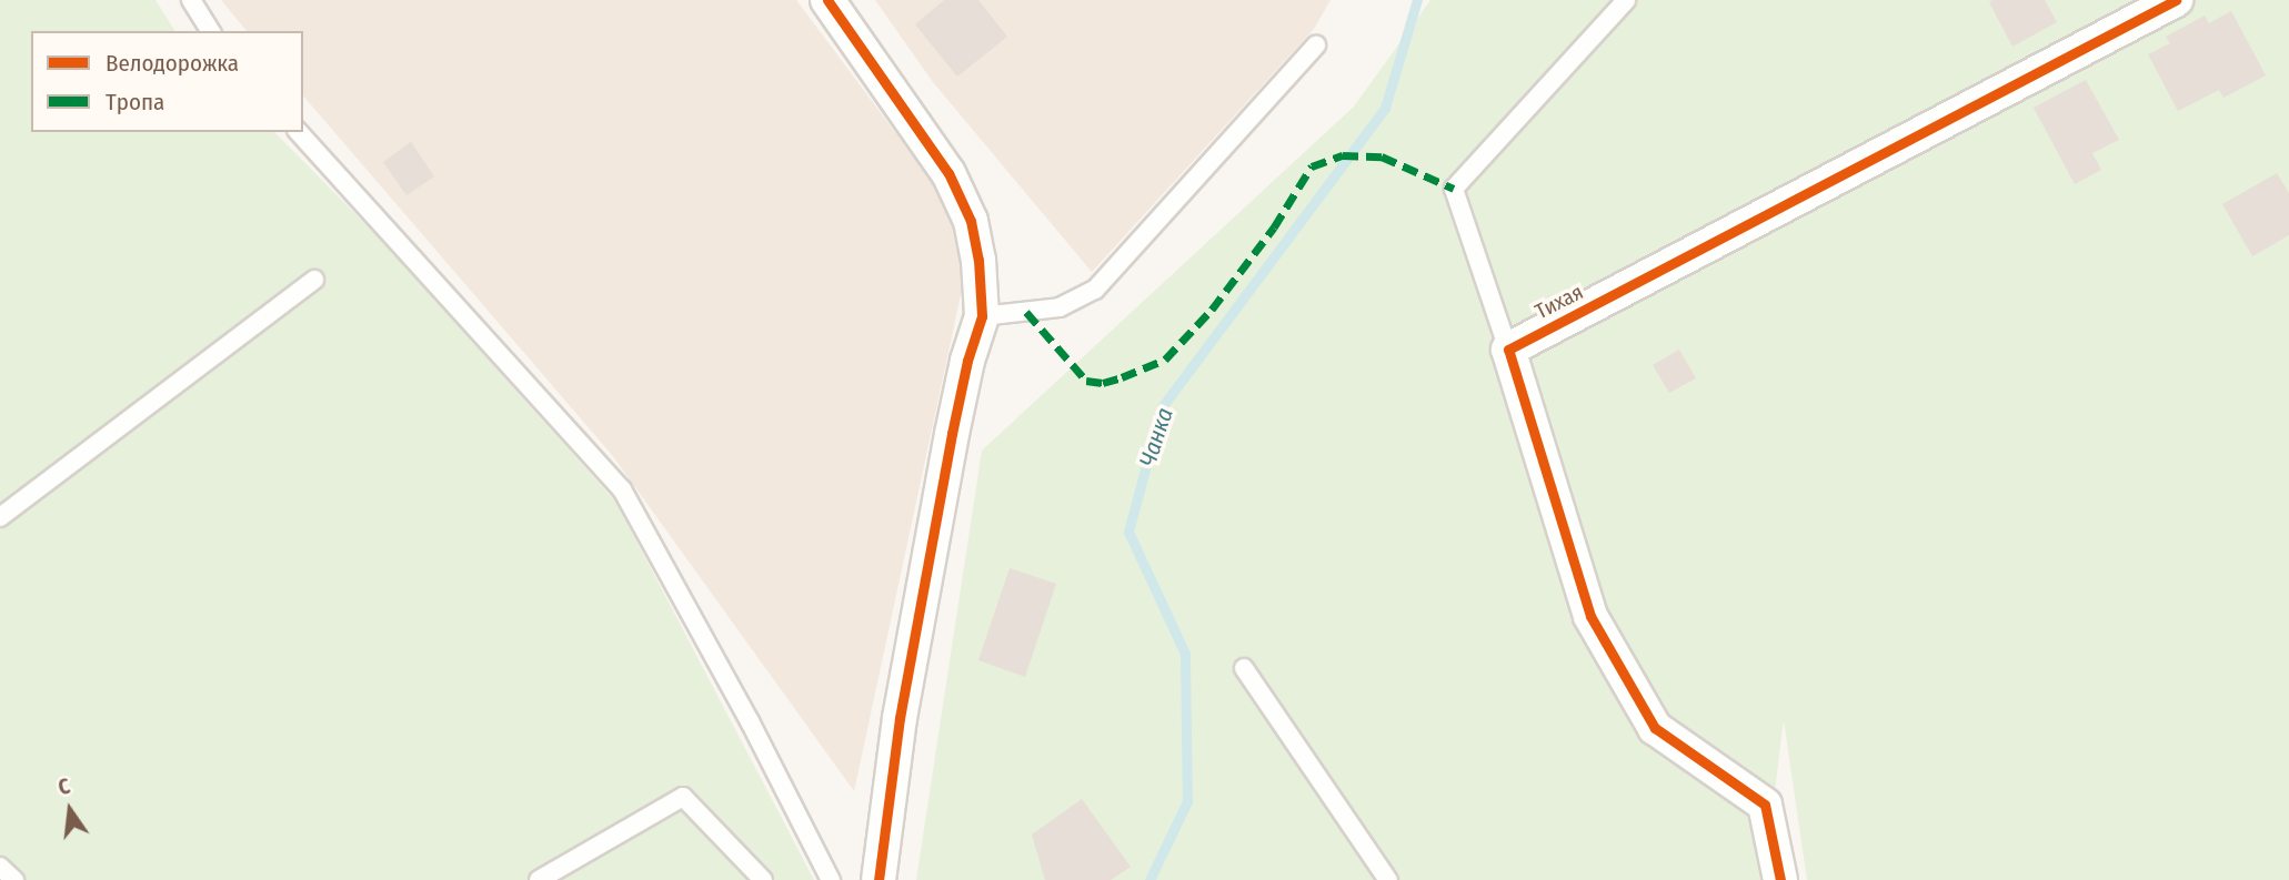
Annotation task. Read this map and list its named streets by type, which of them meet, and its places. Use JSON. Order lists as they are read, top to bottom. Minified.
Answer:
{"streets":{"street":["Тихая"]},"water":["Чанка"],"legend":["Велодорожка","Тропа"],"north":"top"}
